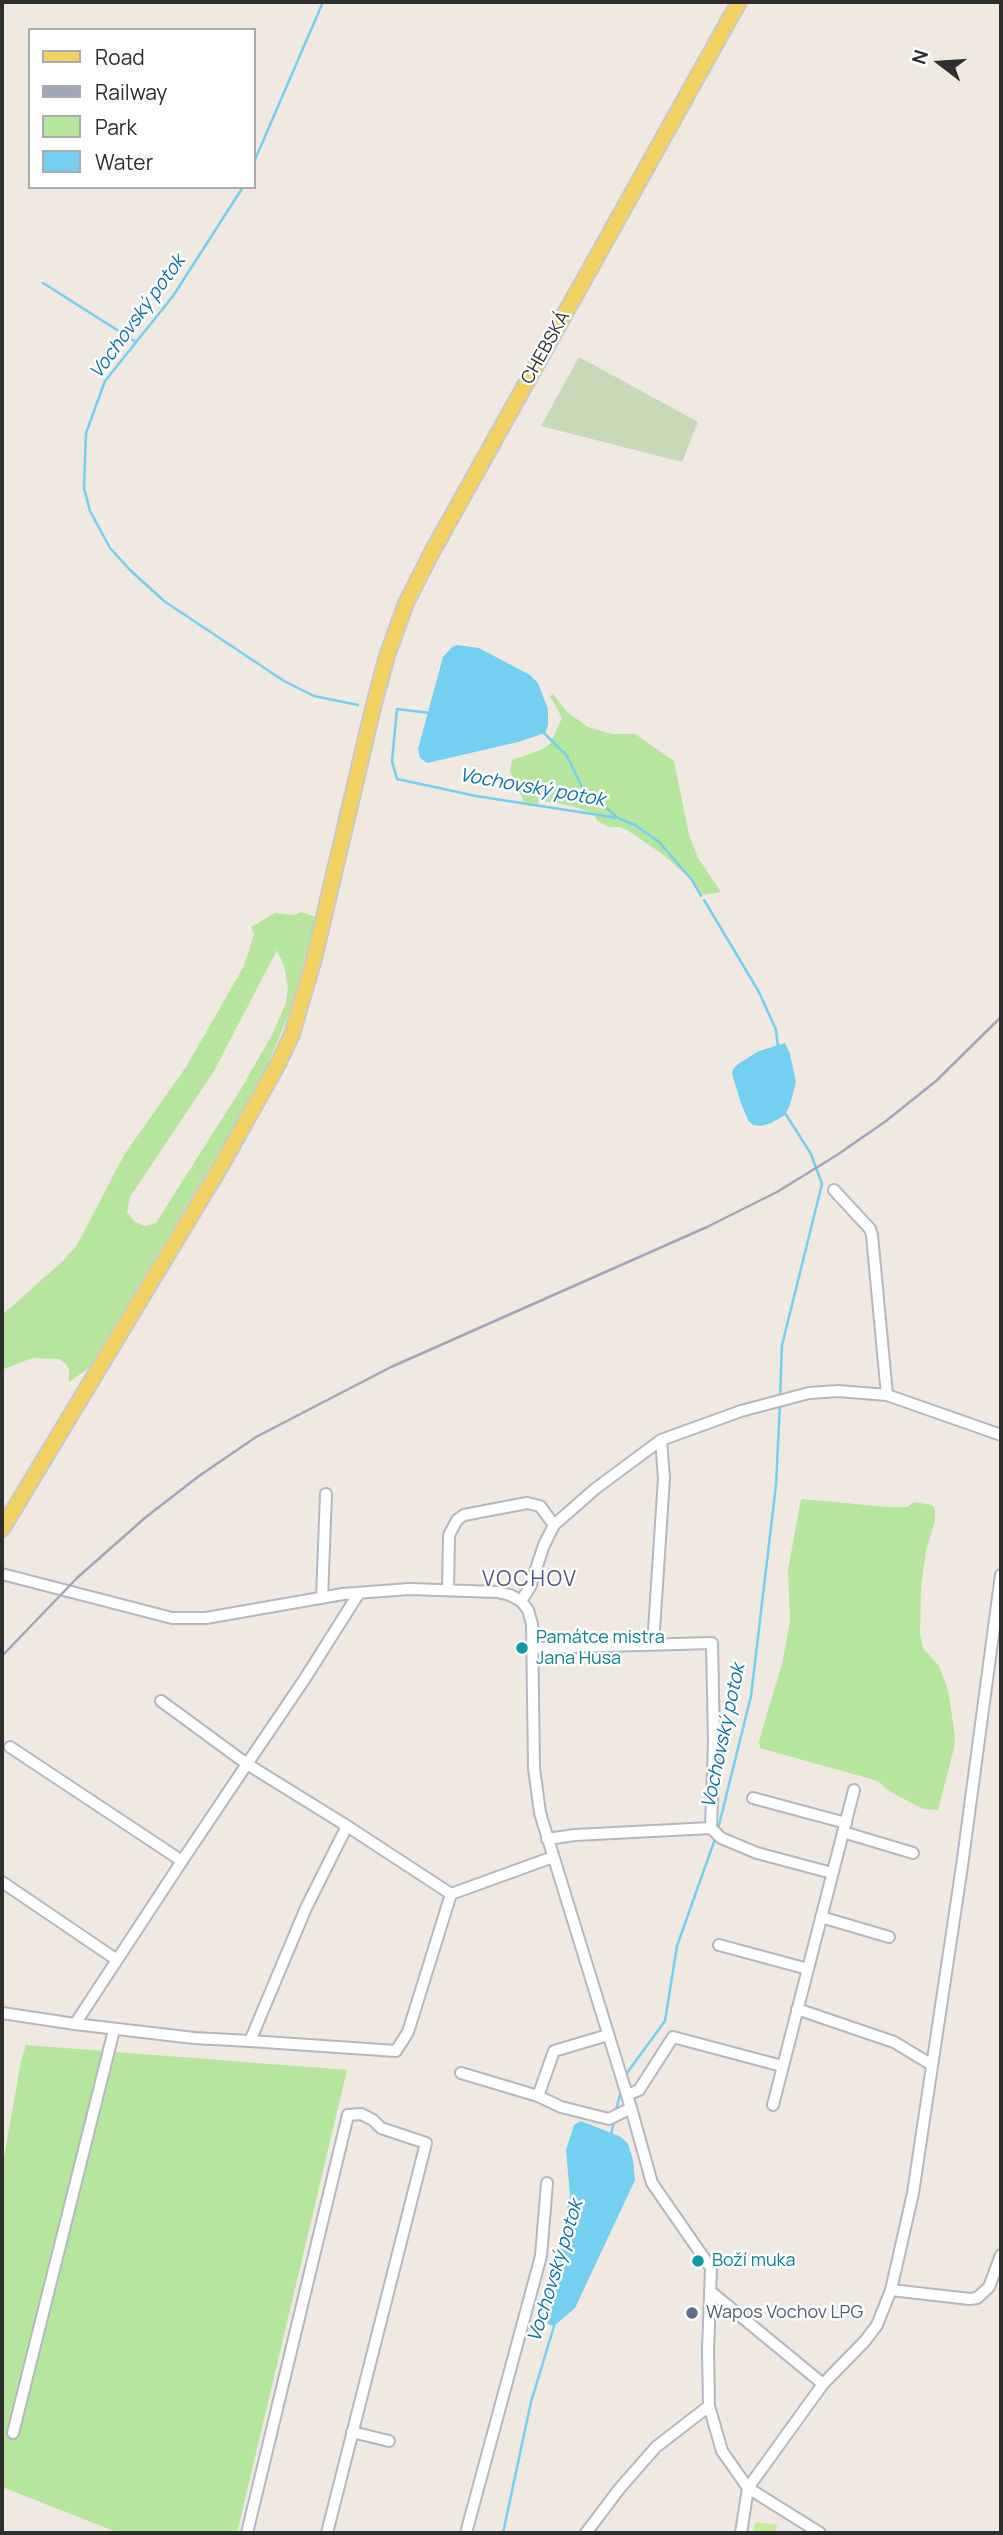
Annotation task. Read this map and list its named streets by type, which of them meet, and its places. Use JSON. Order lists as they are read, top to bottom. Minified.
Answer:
{"streets":{"main road":["CHEBSKÁ"]},"districts":["VOCHOV"],"water":["Vochovský potok"],"places":["Památce mistra Jana Husa","Boží muka","Wapos Vochov LPG"],"legend":["Road","Railway","Park","Water"],"north":"left"}
